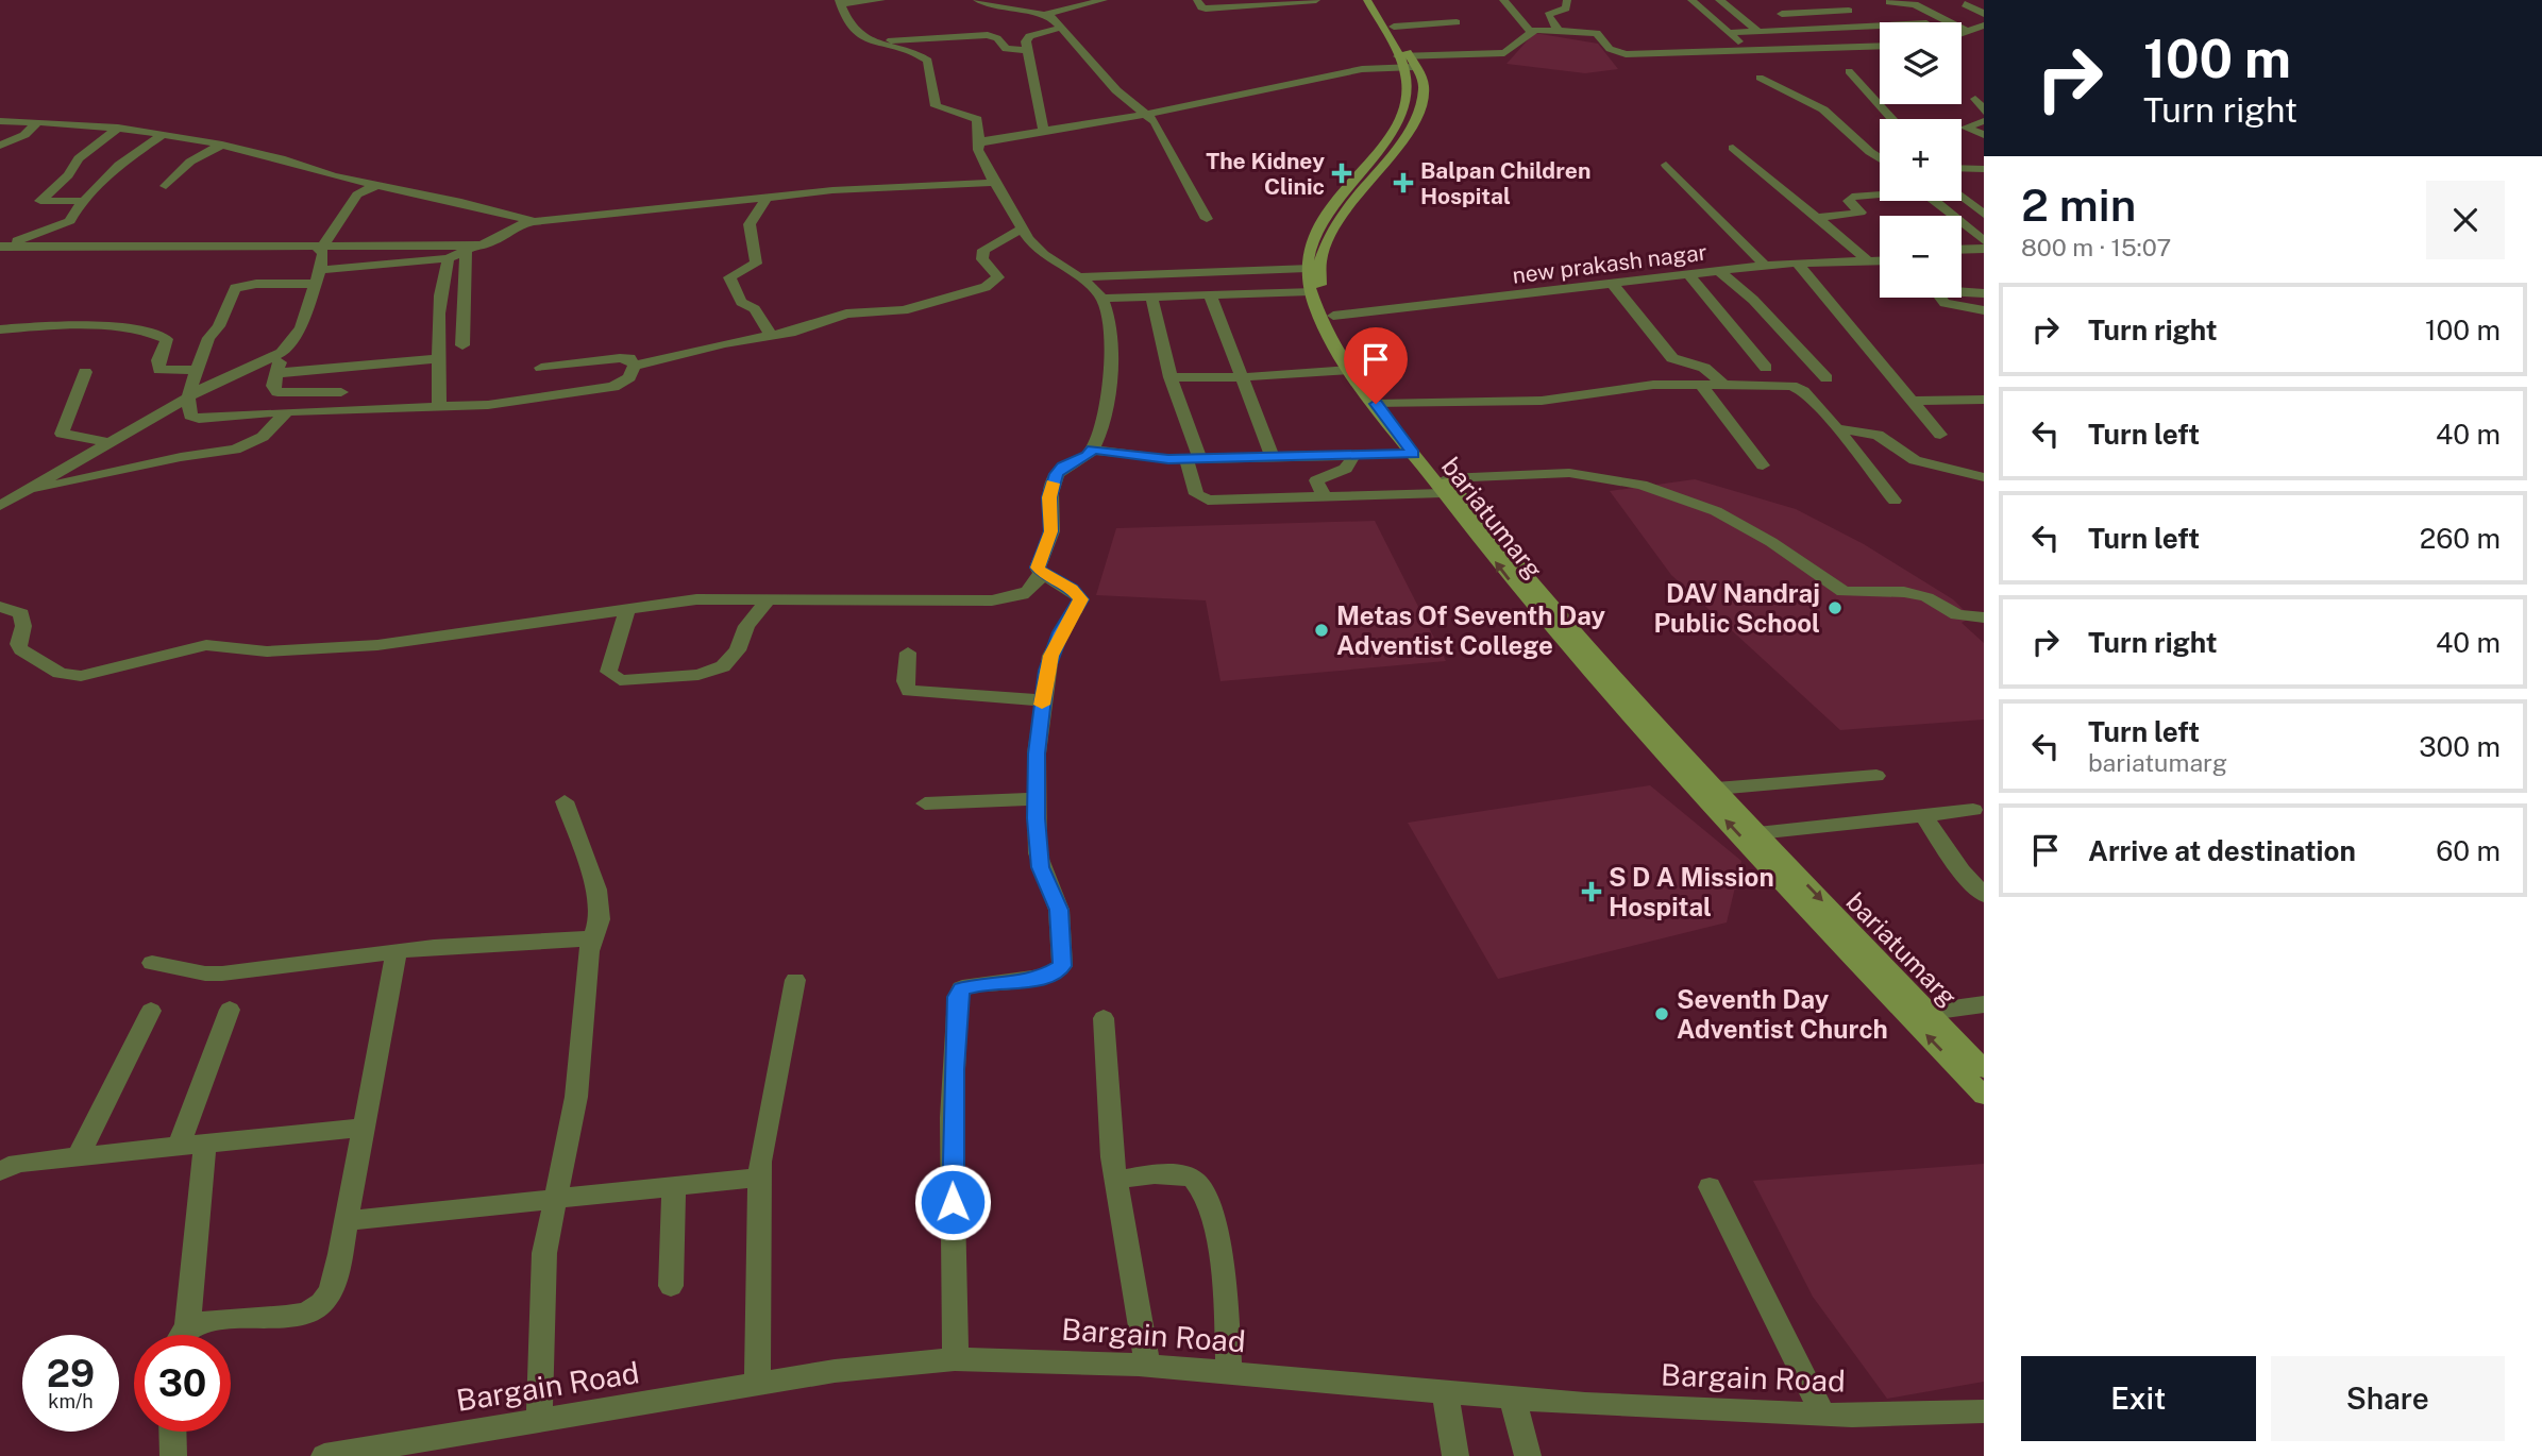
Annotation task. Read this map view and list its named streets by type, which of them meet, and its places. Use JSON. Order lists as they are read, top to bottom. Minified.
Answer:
{"streets":{"main road":["bariatumarg"],"street":["new prakash nagar","Bargain Road"]},"crossings":[["new prakash nagar","bariatumarg"]],"places":{"health":["The Kidney Clinic","Balpan Children Hospital","S D A Mission Hospital"],"other":["DAV Nandraj Public School","Metas Of Seventh Day Adventist College","Seventh Day Adventist Church"]},"page":{"turn":["100 m","Turn right"],"map_buttons":["+","−"],"heading":["2 min","800 m · 15:07"],"list":[{"name":"Turn right","value":"100 m"},{"name":"Turn left","value":"40 m"},{"name":"Turn left","value":"260 m"},{"name":"Turn right","value":"40 m"},{"name":"Turn left","note":"bariatumarg","value":"300 m"},{"name":"Arrive at destination","value":"60 m"}],"speed":"29 km/h","limit":"30","buttons":["Exit","Share"]}}
